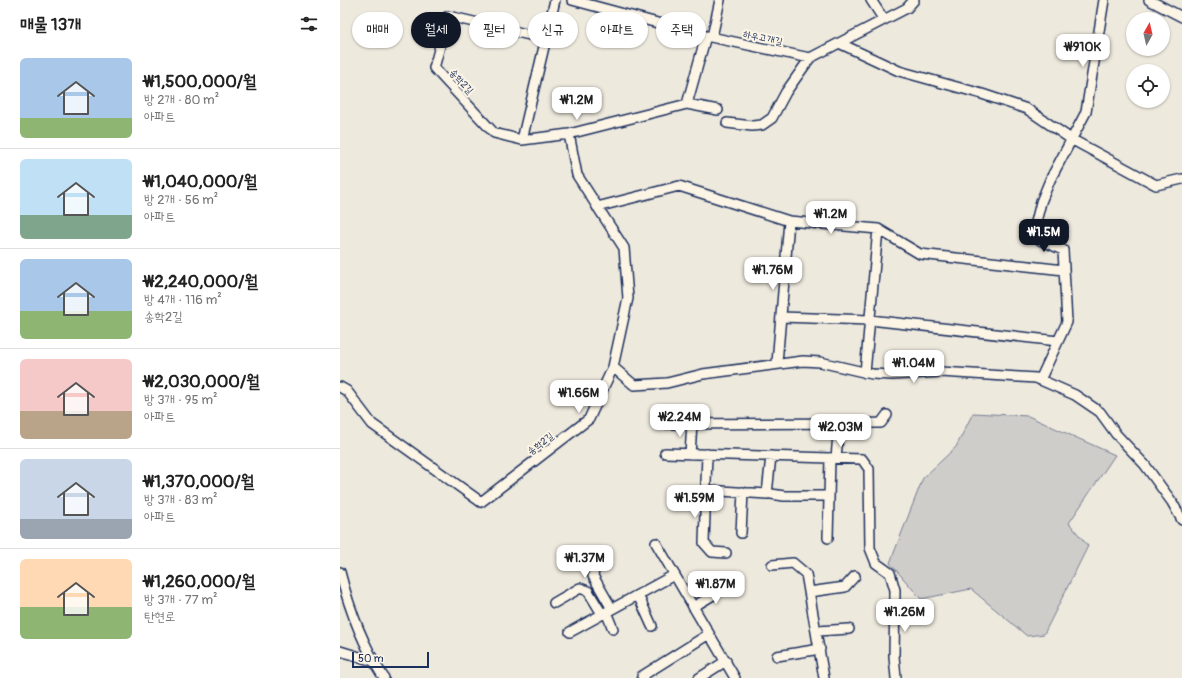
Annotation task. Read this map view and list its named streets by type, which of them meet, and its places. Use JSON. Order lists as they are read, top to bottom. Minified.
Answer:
{"streets":{"street":["하우고개길","송학2길"]},"scale_bar":"50 m","north":"top","page":{"heading":"매물 13개","chip":["매매","월세","필터","신규","아파트","주택"],"price":["₩910K","₩1.2M","₩1.2M","₩1.5M","₩1.76M","₩1.04M","₩1.66M","₩2.24M","₩2.03M","₩1.59M","₩1.37M","₩1.87M","₩1.26M"],"list":[{"name":"₩1,500,000/월","note":"방 2개 · 80 m² · 아파트"},{"name":"₩1,040,000/월","note":"방 2개 · 56 m² · 아파트"},{"name":"₩2,240,000/월","note":"방 4개 · 116 m² · 송학2길"},{"name":"₩2,030,000/월","note":"방 3개 · 95 m² · 아파트"},{"name":"₩1,370,000/월","note":"방 3개 · 83 m² · 아파트"},{"name":"₩1,260,000/월","note":"방 3개 · 77 m² · 탄현로"}],"scale":"50 m"}}
